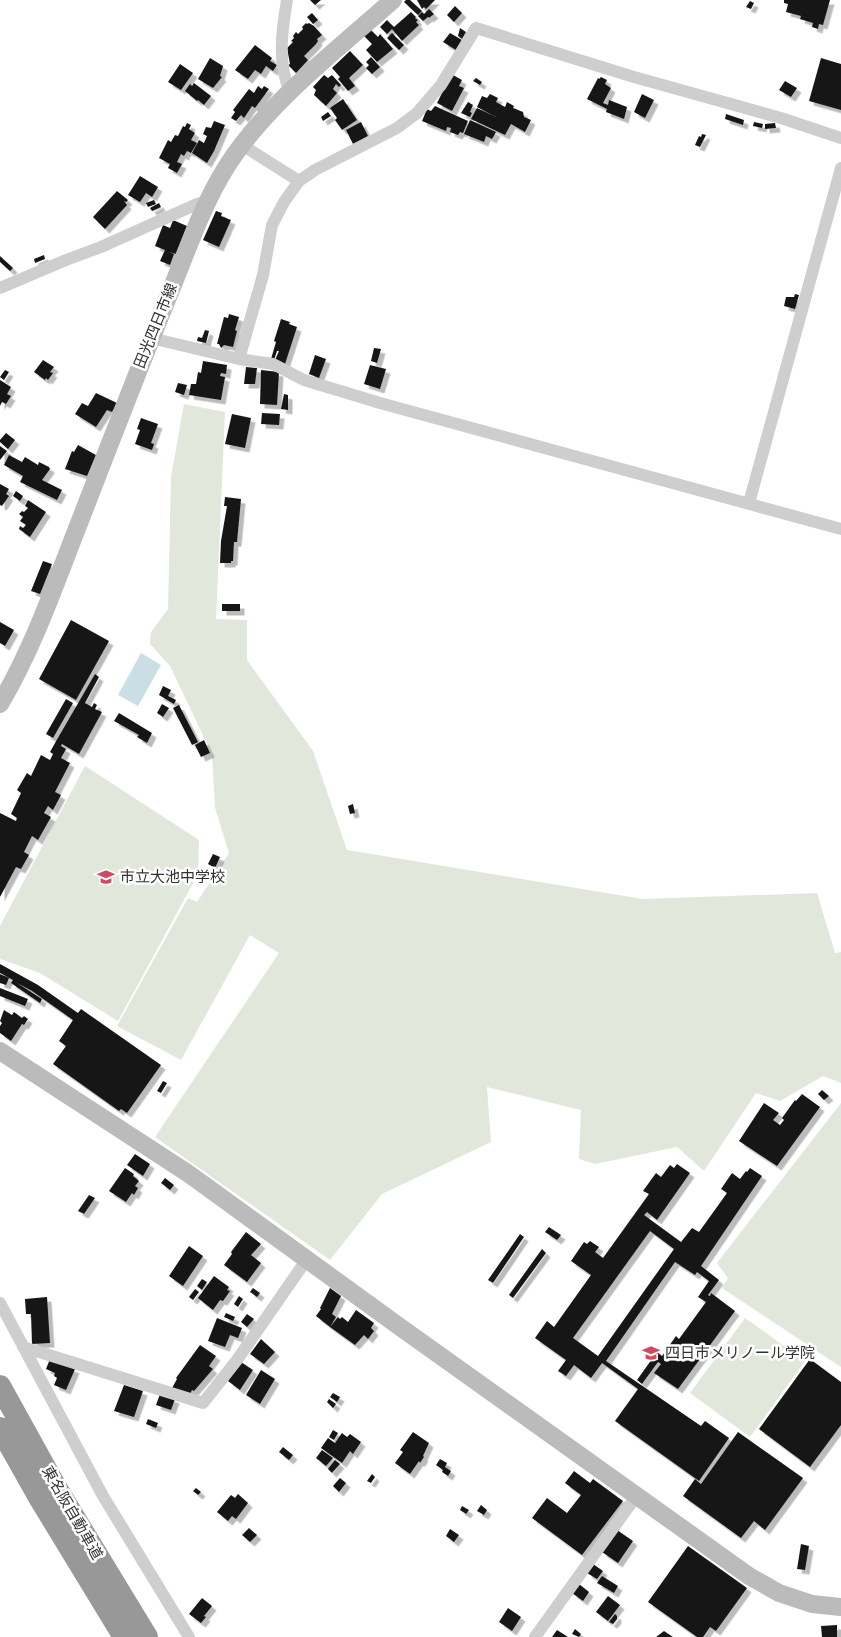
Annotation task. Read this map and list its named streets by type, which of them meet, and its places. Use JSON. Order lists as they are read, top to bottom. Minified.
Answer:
{"streets":{"highway":["東名阪自動車道"],"street":["田光四日市線"]},"places":{"school or university":["市立大池中学校","四日市メリノール学院"]}}
